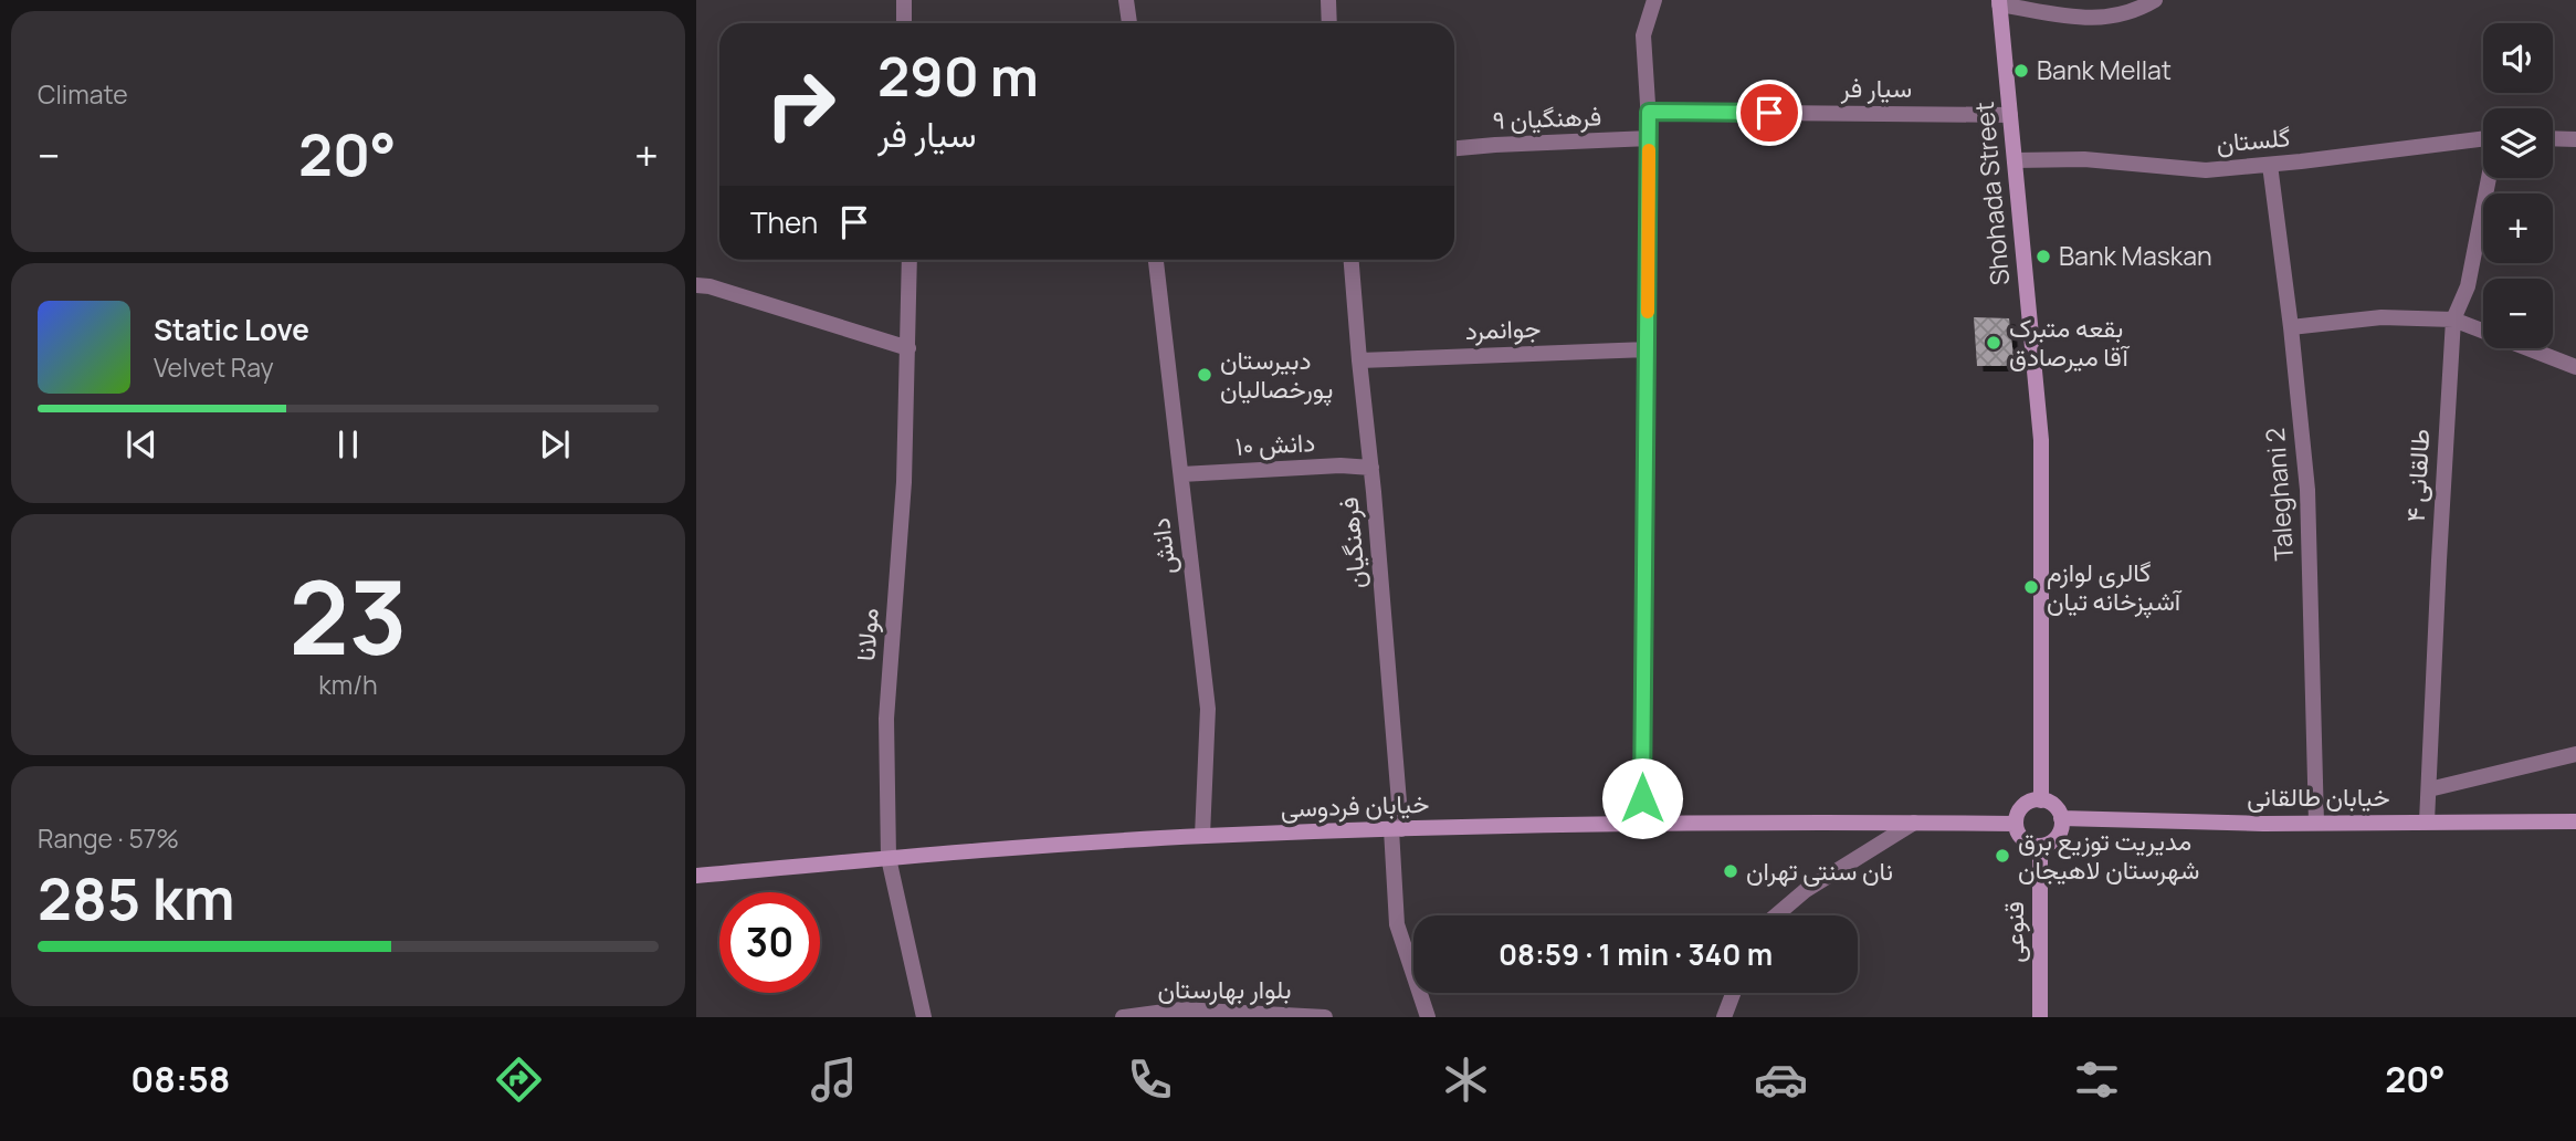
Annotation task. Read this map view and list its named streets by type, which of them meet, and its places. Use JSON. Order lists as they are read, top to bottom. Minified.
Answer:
{"streets":{"main road":["Shohada Street","خیابان طالقانی","خیابان فردوسی","قنوعی"],"street":["سیار فر","فرهنگیان ۹","گلستان","جوانمرد","دانش ۱۰","طالقانی ۴","Taleghani 2","فرهنگیان","دانش","مولانا","بلوار بهارستان"]},"crossings":[["سیار فر","Shohada Street"],["گلستان","Shohada Street"],["گلستان","Taleghani 2"],["Shohada Street","خیابان طالقانی"],["Shohada Street","خیابان فردوسی"],["Shohada Street","قنوعی"],["جوانمرد","فرهنگیان"],["دانش ۱۰","فرهنگیان"],["دانش ۱۰","دانش"],["طالقانی ۴","خیابان طالقانی"],["Taleghani 2","خیابان طالقانی"],["فرهنگیان","خیابان فردوسی"],["دانش","خیابان فردوسی"],["مولانا","خیابان فردوسی"],["خیابان طالقانی","خیابان فردوسی"],["خیابان طالقانی","قنوعی"],["خیابان فردوسی","قنوعی"]],"places":["Bank Mellat","Bank Maskan","بقعه متبرک آقا میرصادق","دبیرستان پورخصالیان","گالری لوازم آشپزخانه تیان","مدیریت توزیع برق شهرستان لاهیجان","نان سنتی تهران"],"page":{"tile":["Climate",["23","km/h"],["Range · 57%","285 km"]],"map_buttons":["+","−"],"turn":["290 m","سیار فر"],"heat":["−","20°","+"],"then":"Then","song":["Static Love","Velvet Ray"],"limit":"30","trip":"08:59 · 1 min · 340 m","tabs":["08:58","20°"]}}
